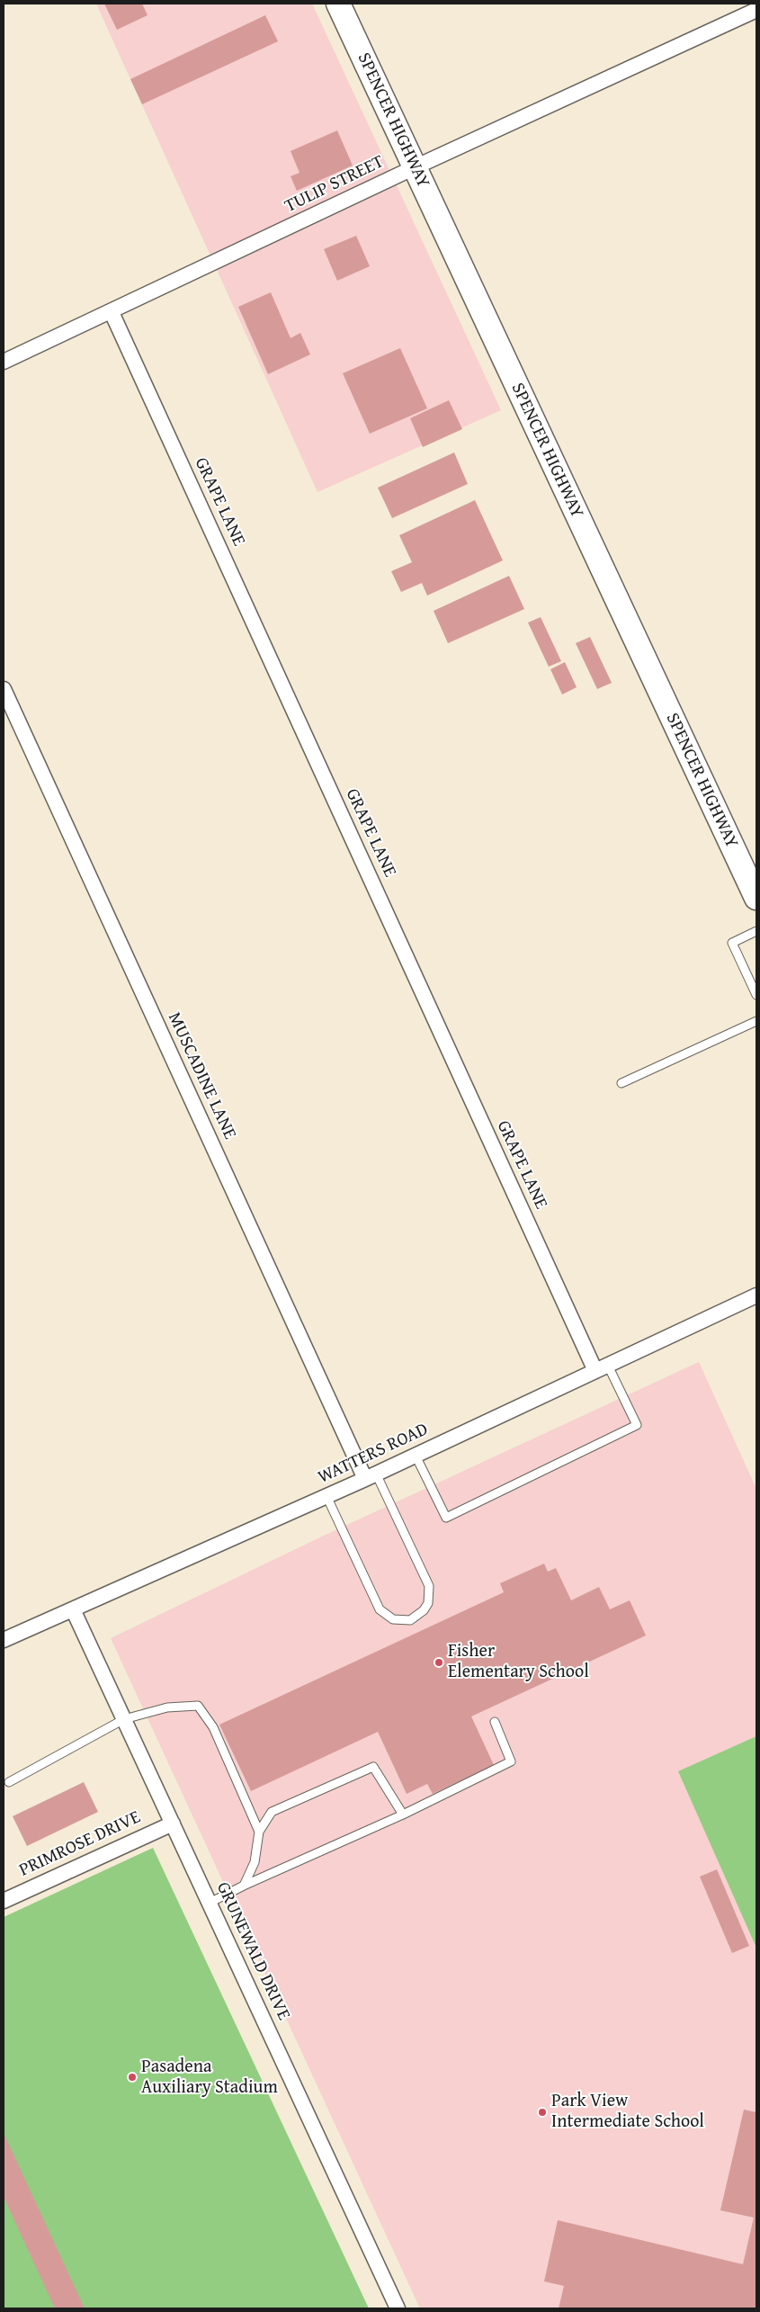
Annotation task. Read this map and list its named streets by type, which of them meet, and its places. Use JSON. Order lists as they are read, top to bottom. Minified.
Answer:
{"streets":{"main road":["SPENCER HIGHWAY"],"street":["TULIP STREET","GRAPE LANE","MUSCADINE LANE","WATTERS ROAD","PRIMROSE DRIVE","GRUNEWALD DRIVE"]},"crossings":[["SPENCER HIGHWAY","TULIP STREET"],["TULIP STREET","GRAPE LANE"],["GRAPE LANE","WATTERS ROAD"],["MUSCADINE LANE","WATTERS ROAD"],["WATTERS ROAD","GRUNEWALD DRIVE"],["PRIMROSE DRIVE","GRUNEWALD DRIVE"]],"places":["Fisher Elementary School","Pasadena Auxiliary Stadium","Park View Intermediate School"]}
